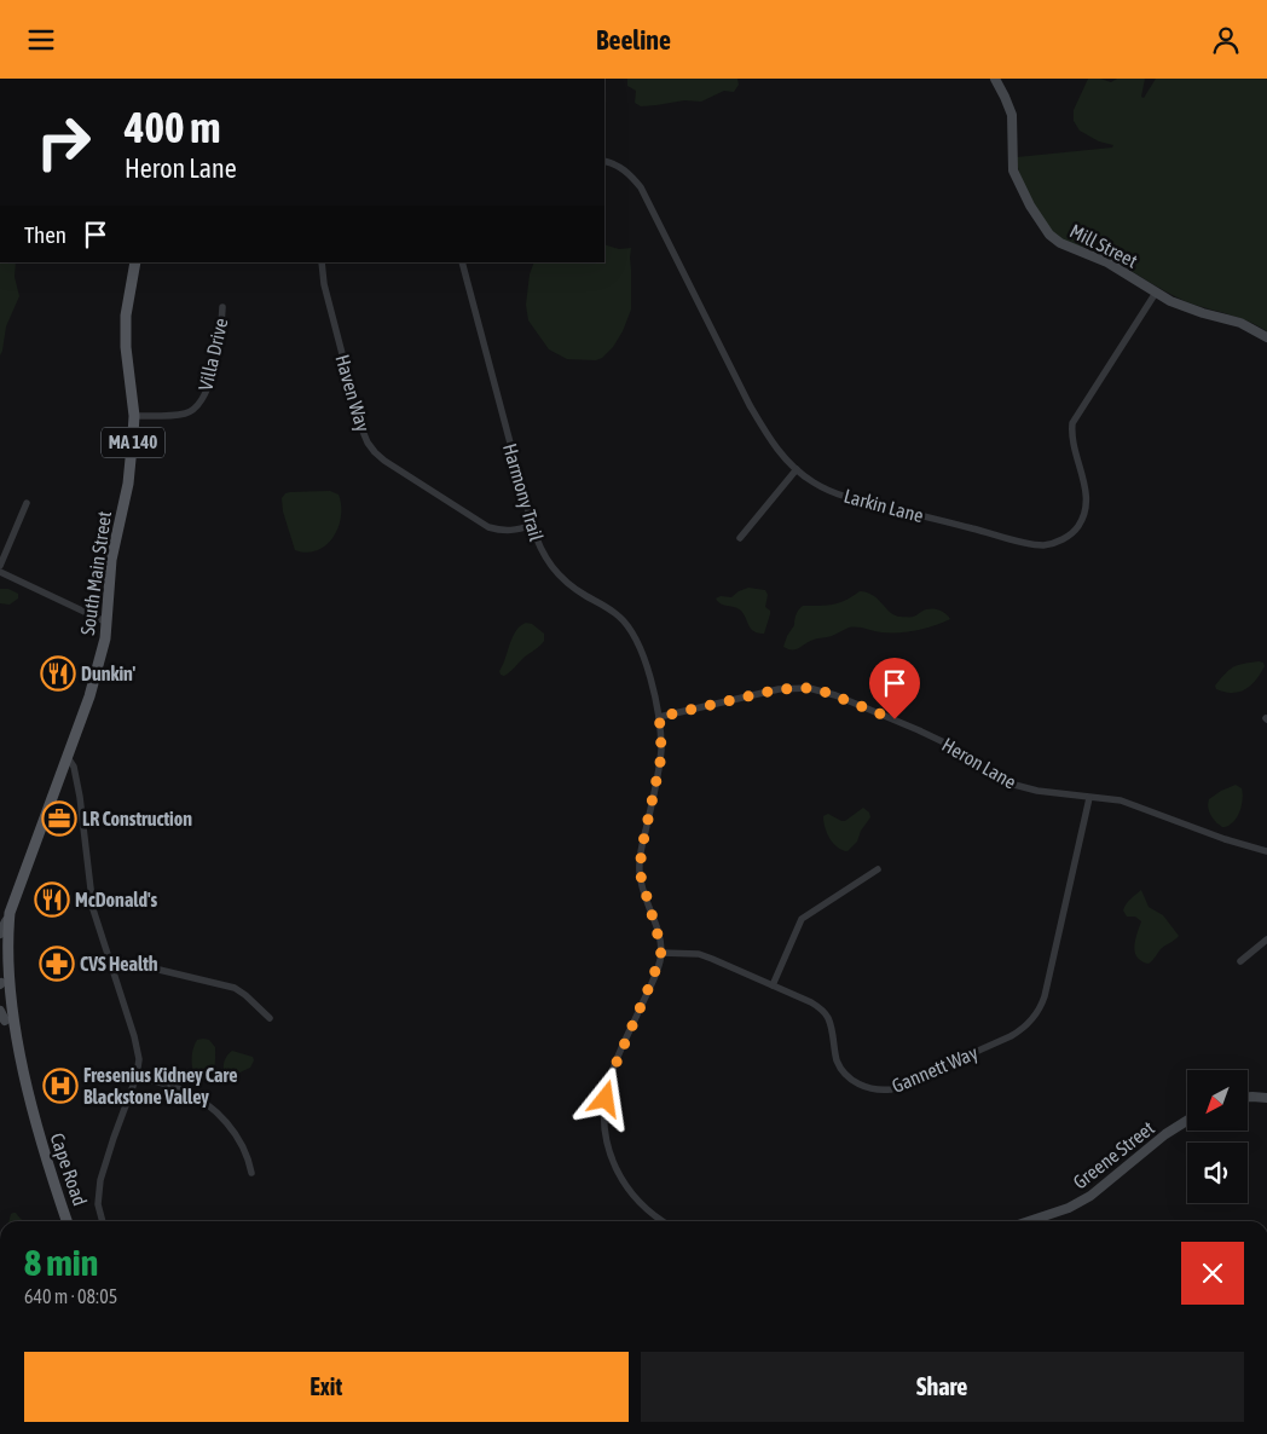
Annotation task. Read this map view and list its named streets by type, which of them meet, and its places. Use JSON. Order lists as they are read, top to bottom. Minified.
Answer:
{"streets":{"main road":["MA 140","South Main Street","Cape Road"],"street":["Mill Street","Villa Drive","Haven Way","Harmony Trail","Larkin Lane","Heron Lane","Gannett Way","Greene Street"]},"crossings":[["Mill Street","Larkin Lane"],["Villa Drive","South Main Street"],["Haven Way","Harmony Trail"],["Harmony Trail","Heron Lane"],["Harmony Trail","Gannett Way"],["South Main Street","Cape Road"],["Heron Lane","Gannett Way"]],"places":{"restaurant":["Dunkin'","McDonald's"],"office":["LR Construction"],"pharmacy":["CVS Health"],"hospital":["Fresenius Kidney Care Blackstone Valley"]},"north":"bottom left","page":{"header":"Beeline","turn":["400 m","Heron Lane"],"then":"Then","heading":["8 min","640 m · 08:05"],"buttons":["Exit","Share"]}}
